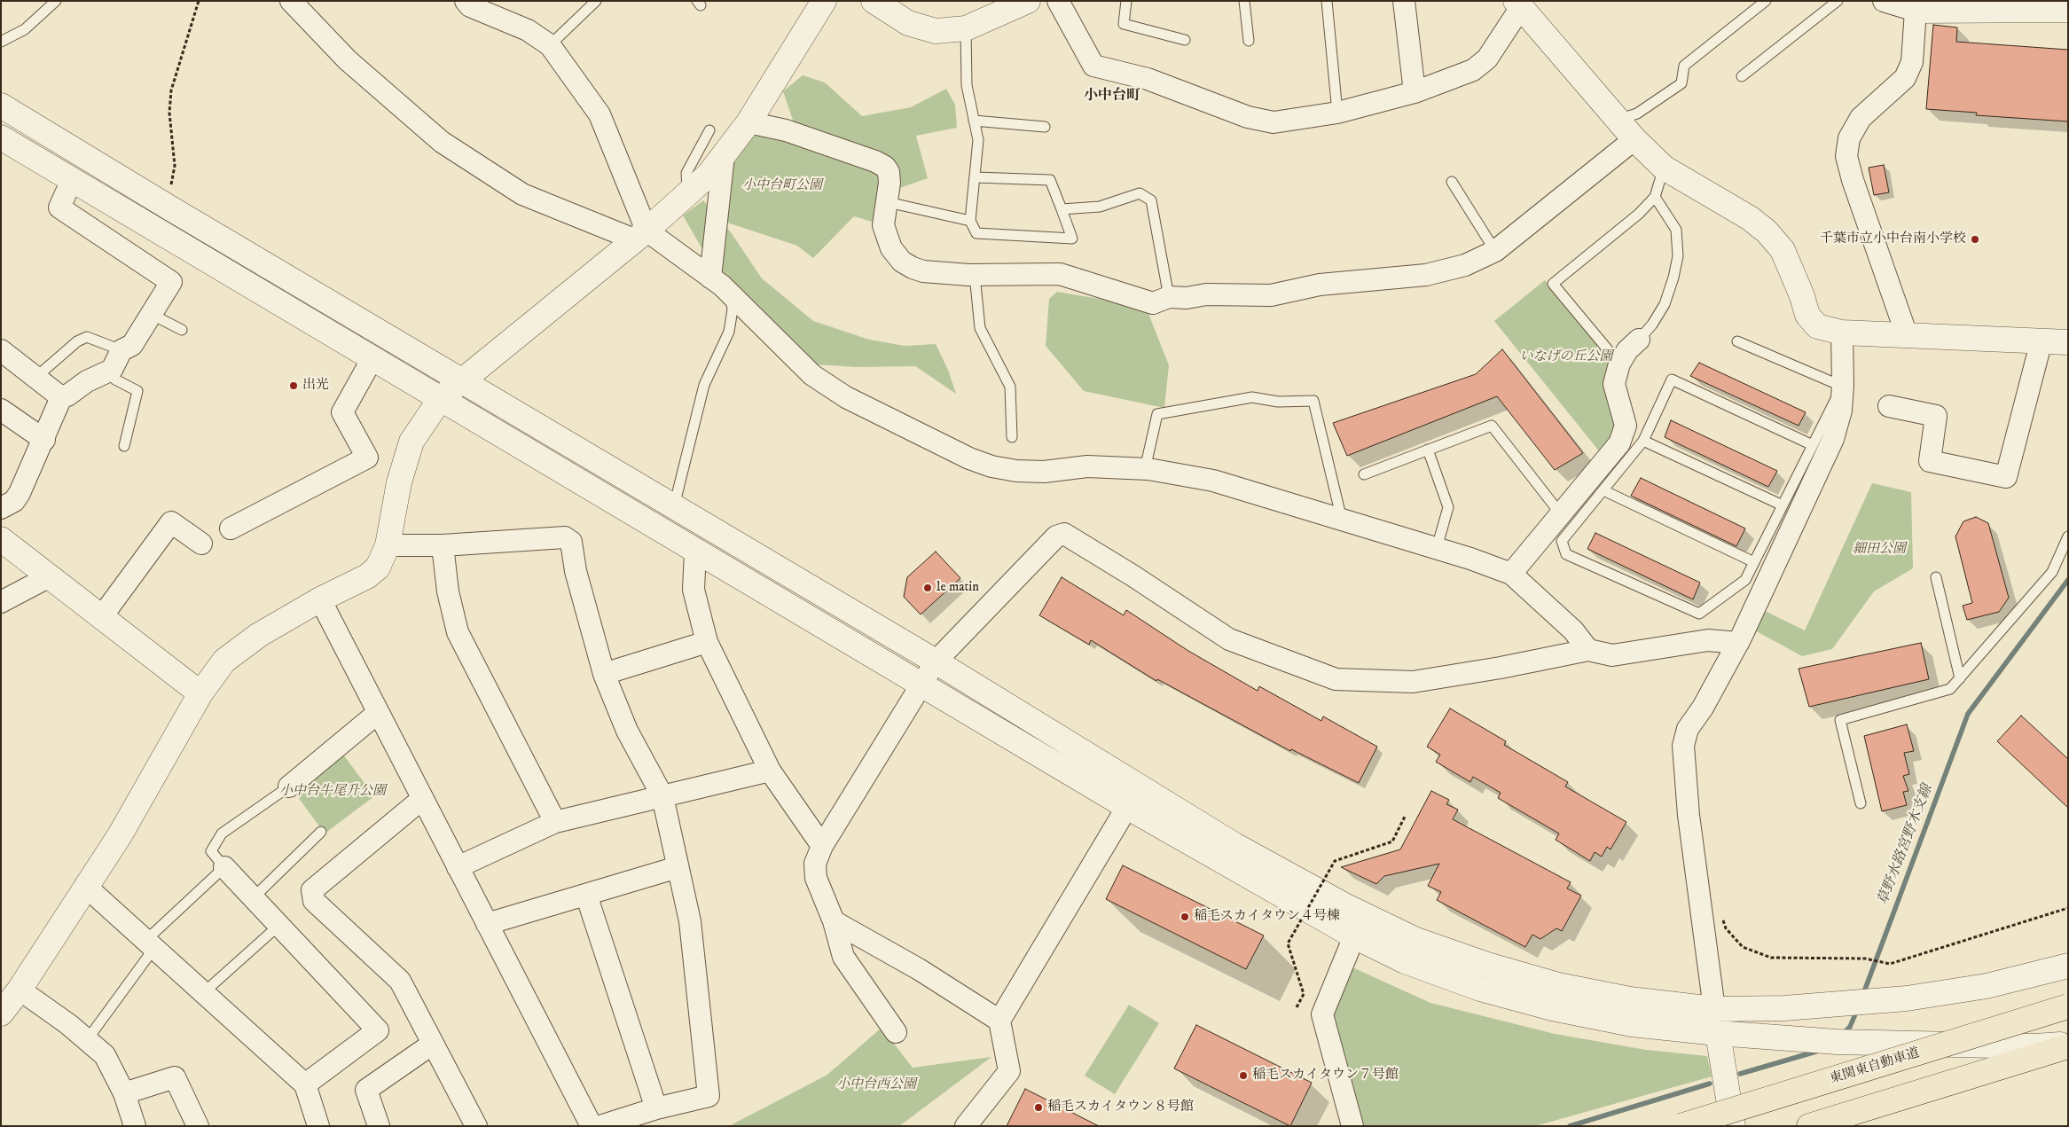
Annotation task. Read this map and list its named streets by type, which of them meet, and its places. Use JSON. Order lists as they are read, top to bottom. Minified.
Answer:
{"streets":{"highway":["東関東自動車道"]},"districts":["小中台町"],"water":["草野水路宮野木支線"],"parks":["小中台町公園","いなげの丘公園","細田公園","小中台牛尾升公園","小中台西公園"],"places":["千葉市立小中台南小学校","出光","le matin","稲毛スカイタウン４号棟","稲毛スカイタウン７号館","稲毛スカイタウン８号館"]}
